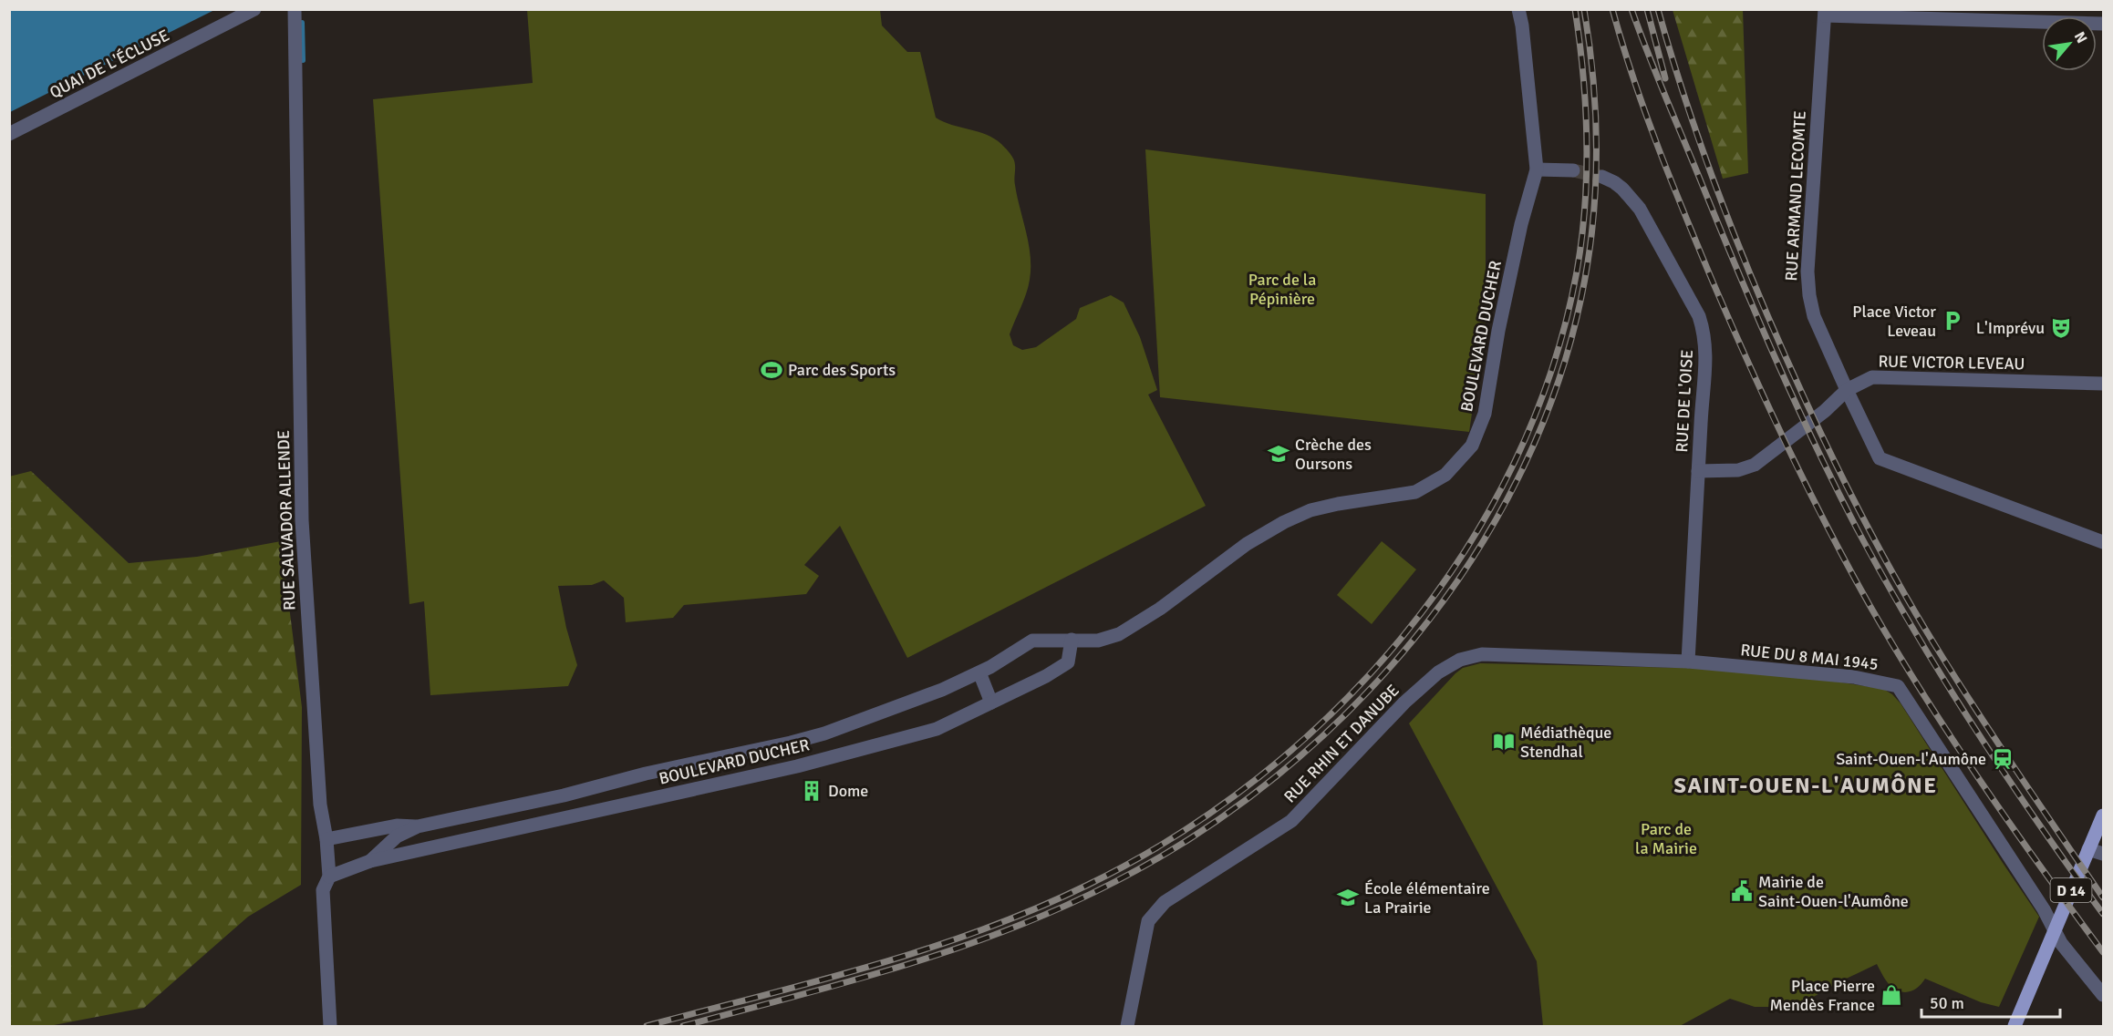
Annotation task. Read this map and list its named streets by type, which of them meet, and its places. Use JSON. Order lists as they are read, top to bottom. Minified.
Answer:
{"streets":{"main road":["D 14"],"street":["QUAI DE L'ÉCLUSE","RUE ARMAND LECOMTE","BOULEVARD DUCHER","RUE VICTOR LEVEAU","RUE DE L'OISE","RUE SALVADOR ALLENDE","RUE DU 8 MAI 1945","RUE RHIN ET DANUBE"]},"crossings":[["RUE ARMAND LECOMTE","RUE VICTOR LEVEAU"],["BOULEVARD DUCHER","RUE SALVADOR ALLENDE"],["RUE VICTOR LEVEAU","RUE DE L'OISE"],["RUE DE L'OISE","RUE DU 8 MAI 1945"],["RUE DE L'OISE","RUE RHIN ET DANUBE"],["RUE DU 8 MAI 1945","RUE RHIN ET DANUBE"],["RUE DU 8 MAI 1945","D 14"]],"districts":["SAINT-OUEN-L'AUMÔNE"],"parks":["Parc de la Pépinière","Parc de la Mairie"],"places":{"parking":["Place Victor Leveau"],"theatre":["L'Imprévu"],"sports":["Parc des Sports"],"school or university":["Crèche des Oursons","École élémentaire La Prairie"],"library":["Médiathèque Stendhal"],"station":["Saint-Ouen-l'Aumône"],"building":["Dome"],"public building":["Mairie de Saint-Ouen-l'Aumône"],"shop":["Place Pierre Mendès France"]},"scale_bar":"50 m","north":"top right"}
